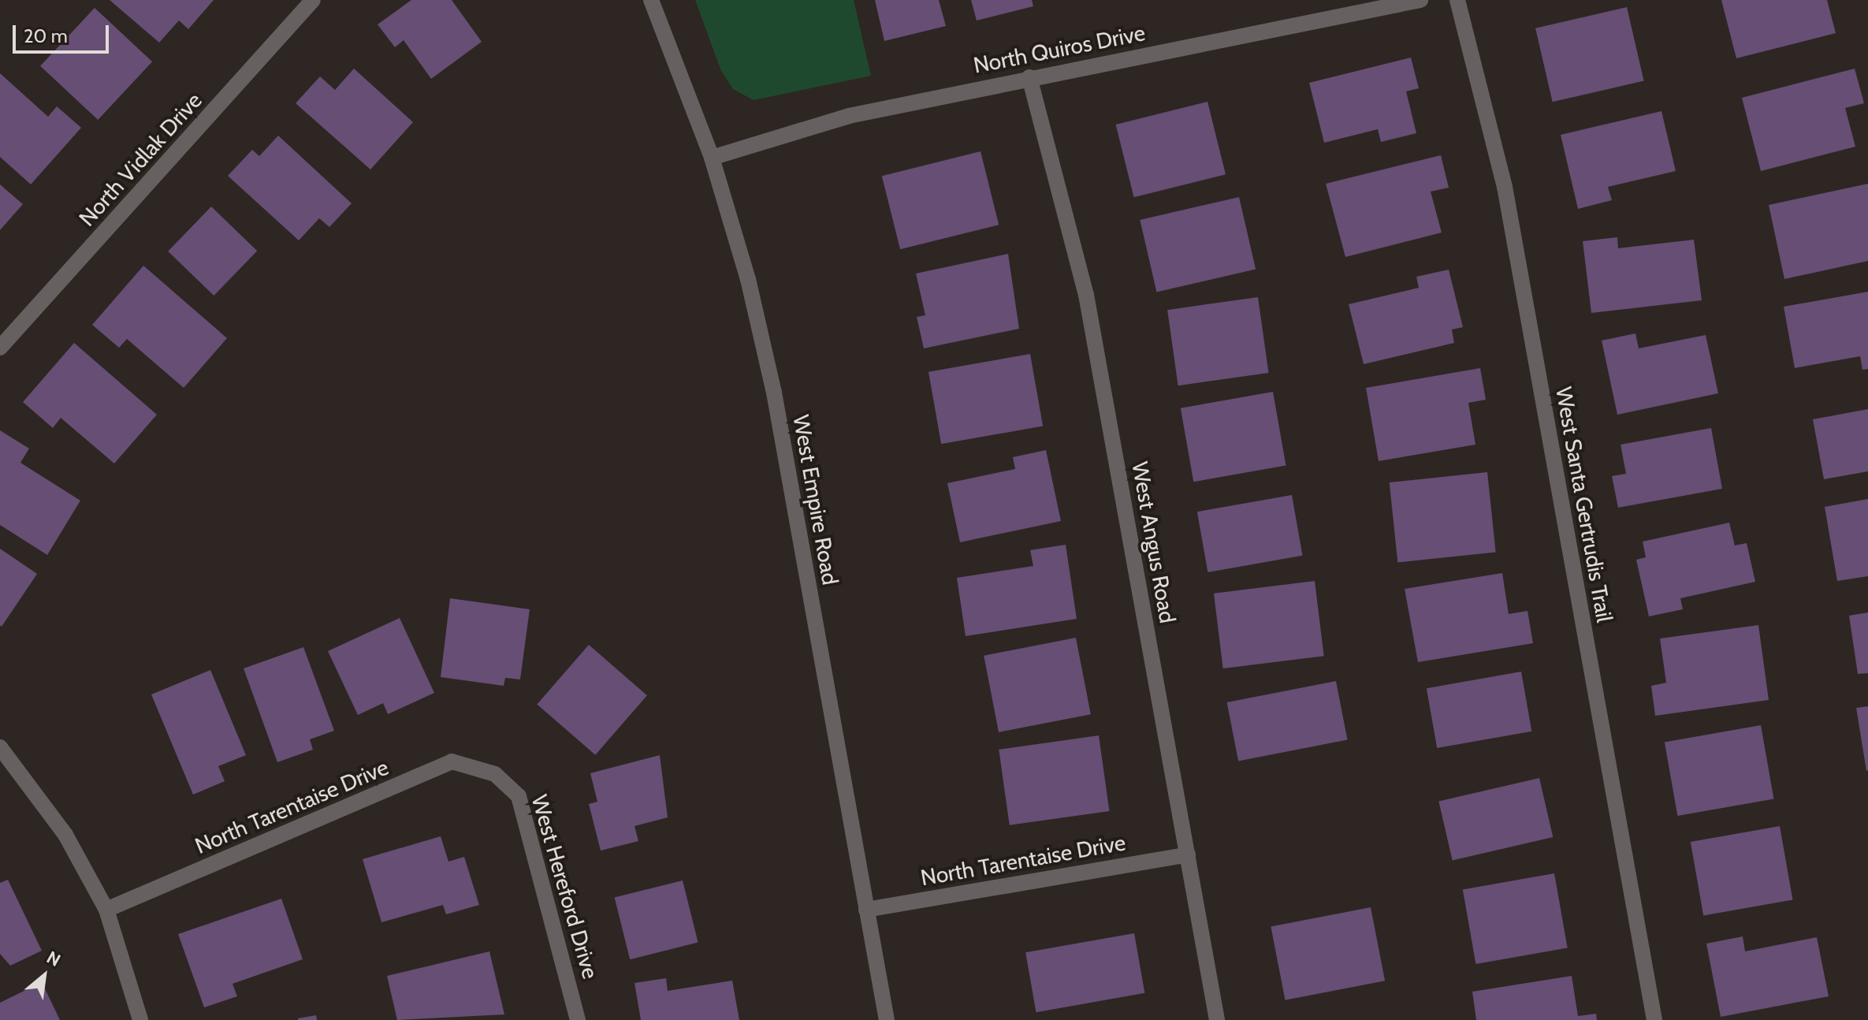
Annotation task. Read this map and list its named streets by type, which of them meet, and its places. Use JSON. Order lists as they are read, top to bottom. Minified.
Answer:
{"streets":{"street":["North Quiros Drive","North Vidlak Drive","West Empire Road","West Santa Gertrudis Trail","West Angus Road","North Tarentaise Drive","West Hereford Drive"]},"crossings":[["North Quiros Drive","West Empire Road"],["North Quiros Drive","West Angus Road"],["West Empire Road","North Tarentaise Drive"],["West Angus Road","North Tarentaise Drive"],["North Tarentaise Drive","West Hereford Drive"]],"scale_bar":"20 m","north":"top right"}
